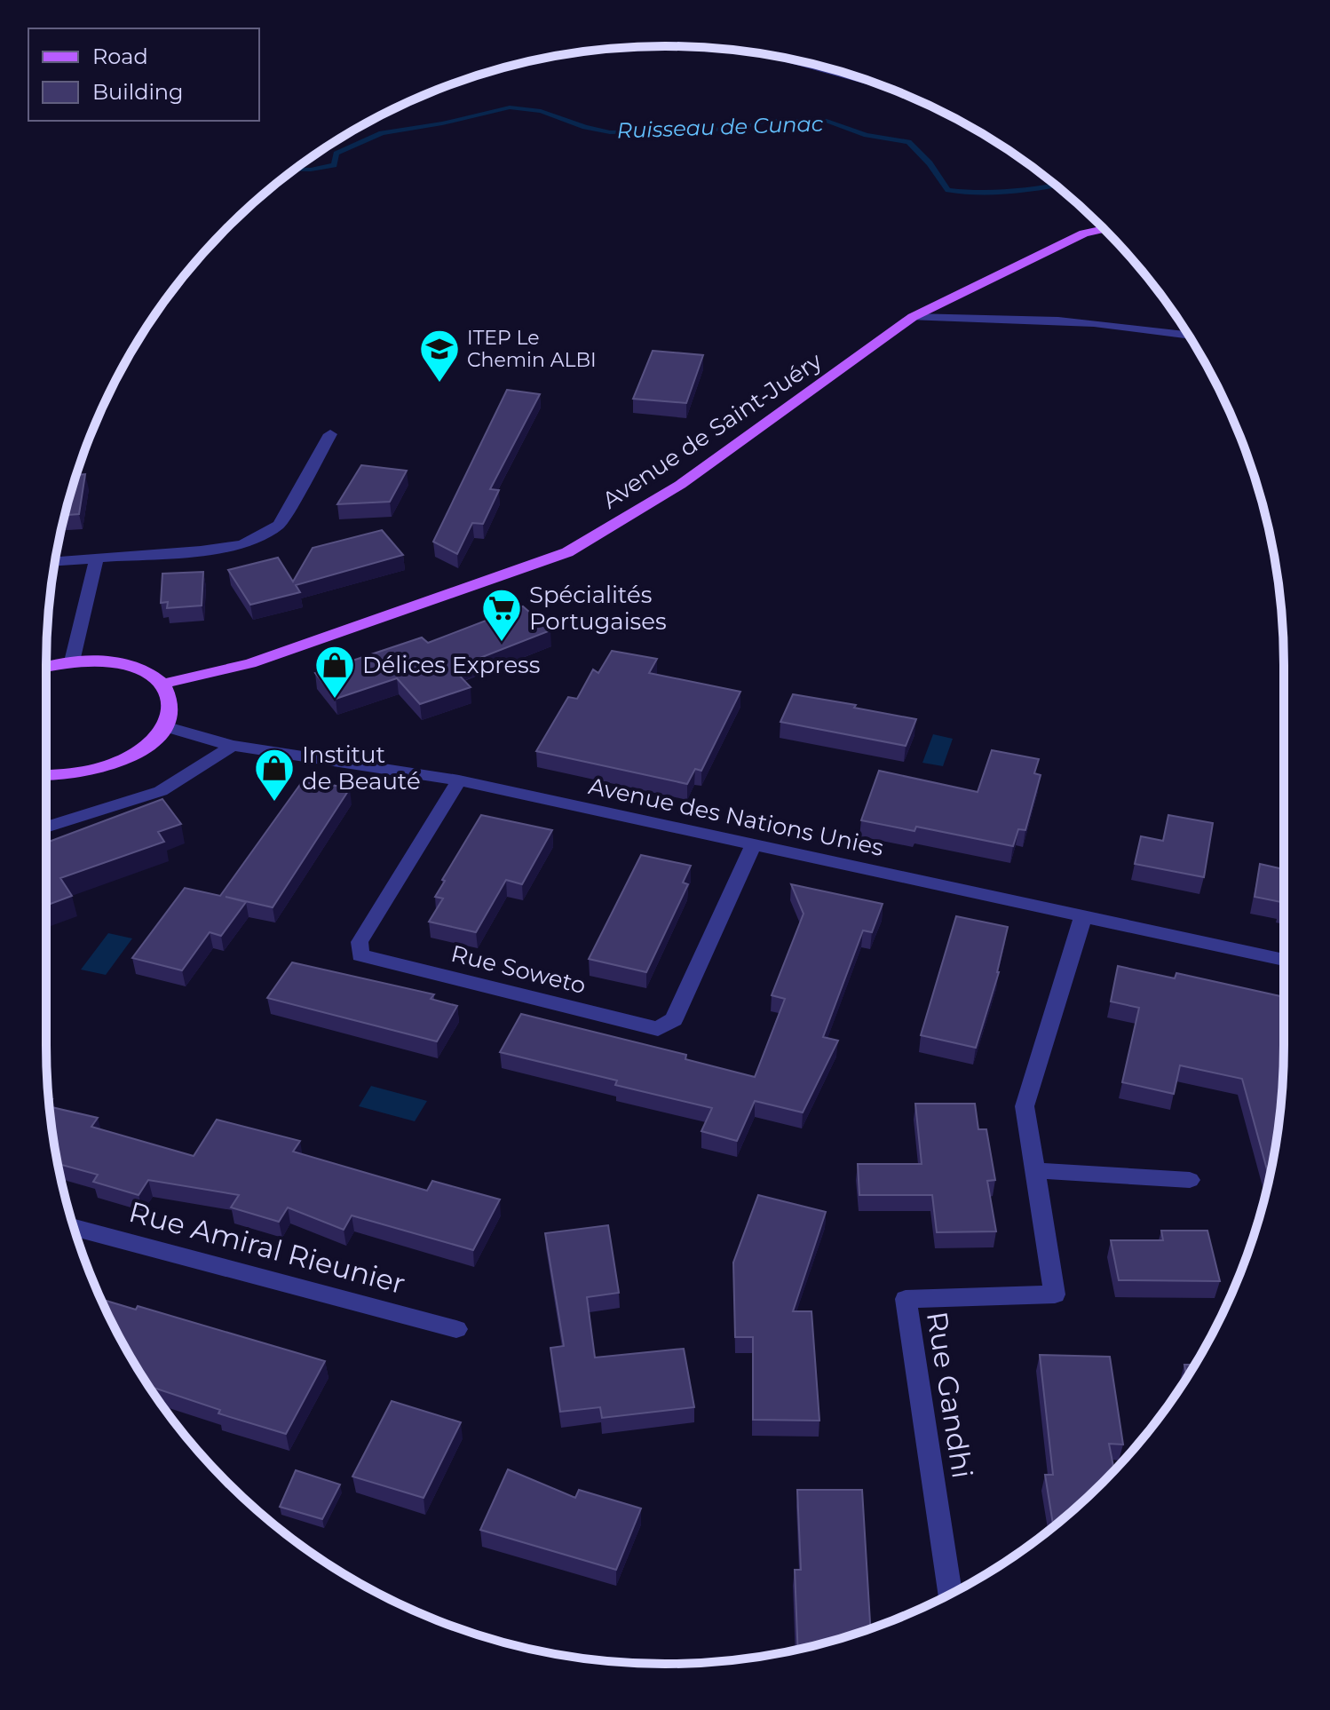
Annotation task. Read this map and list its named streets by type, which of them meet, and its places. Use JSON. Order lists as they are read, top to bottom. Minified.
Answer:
{"streets":{"main road":["Avenue de Saint-Juéry"],"street":["Avenue des Nations Unies","Rue Soweto","Rue Amiral Rieunier","Rue Gandhi"]},"crossings":[["Avenue des Nations Unies","Rue Soweto"],["Avenue des Nations Unies","Rue Gandhi"]],"water":["Ruisseau de Cunac"],"places":{"school or university":["ITEP Le Chemin ALBI"],"supermarket":["Spécialités Portugaises"],"shop":["Délices Express","Institut de Beauté"]},"legend":["Road","Building"]}
